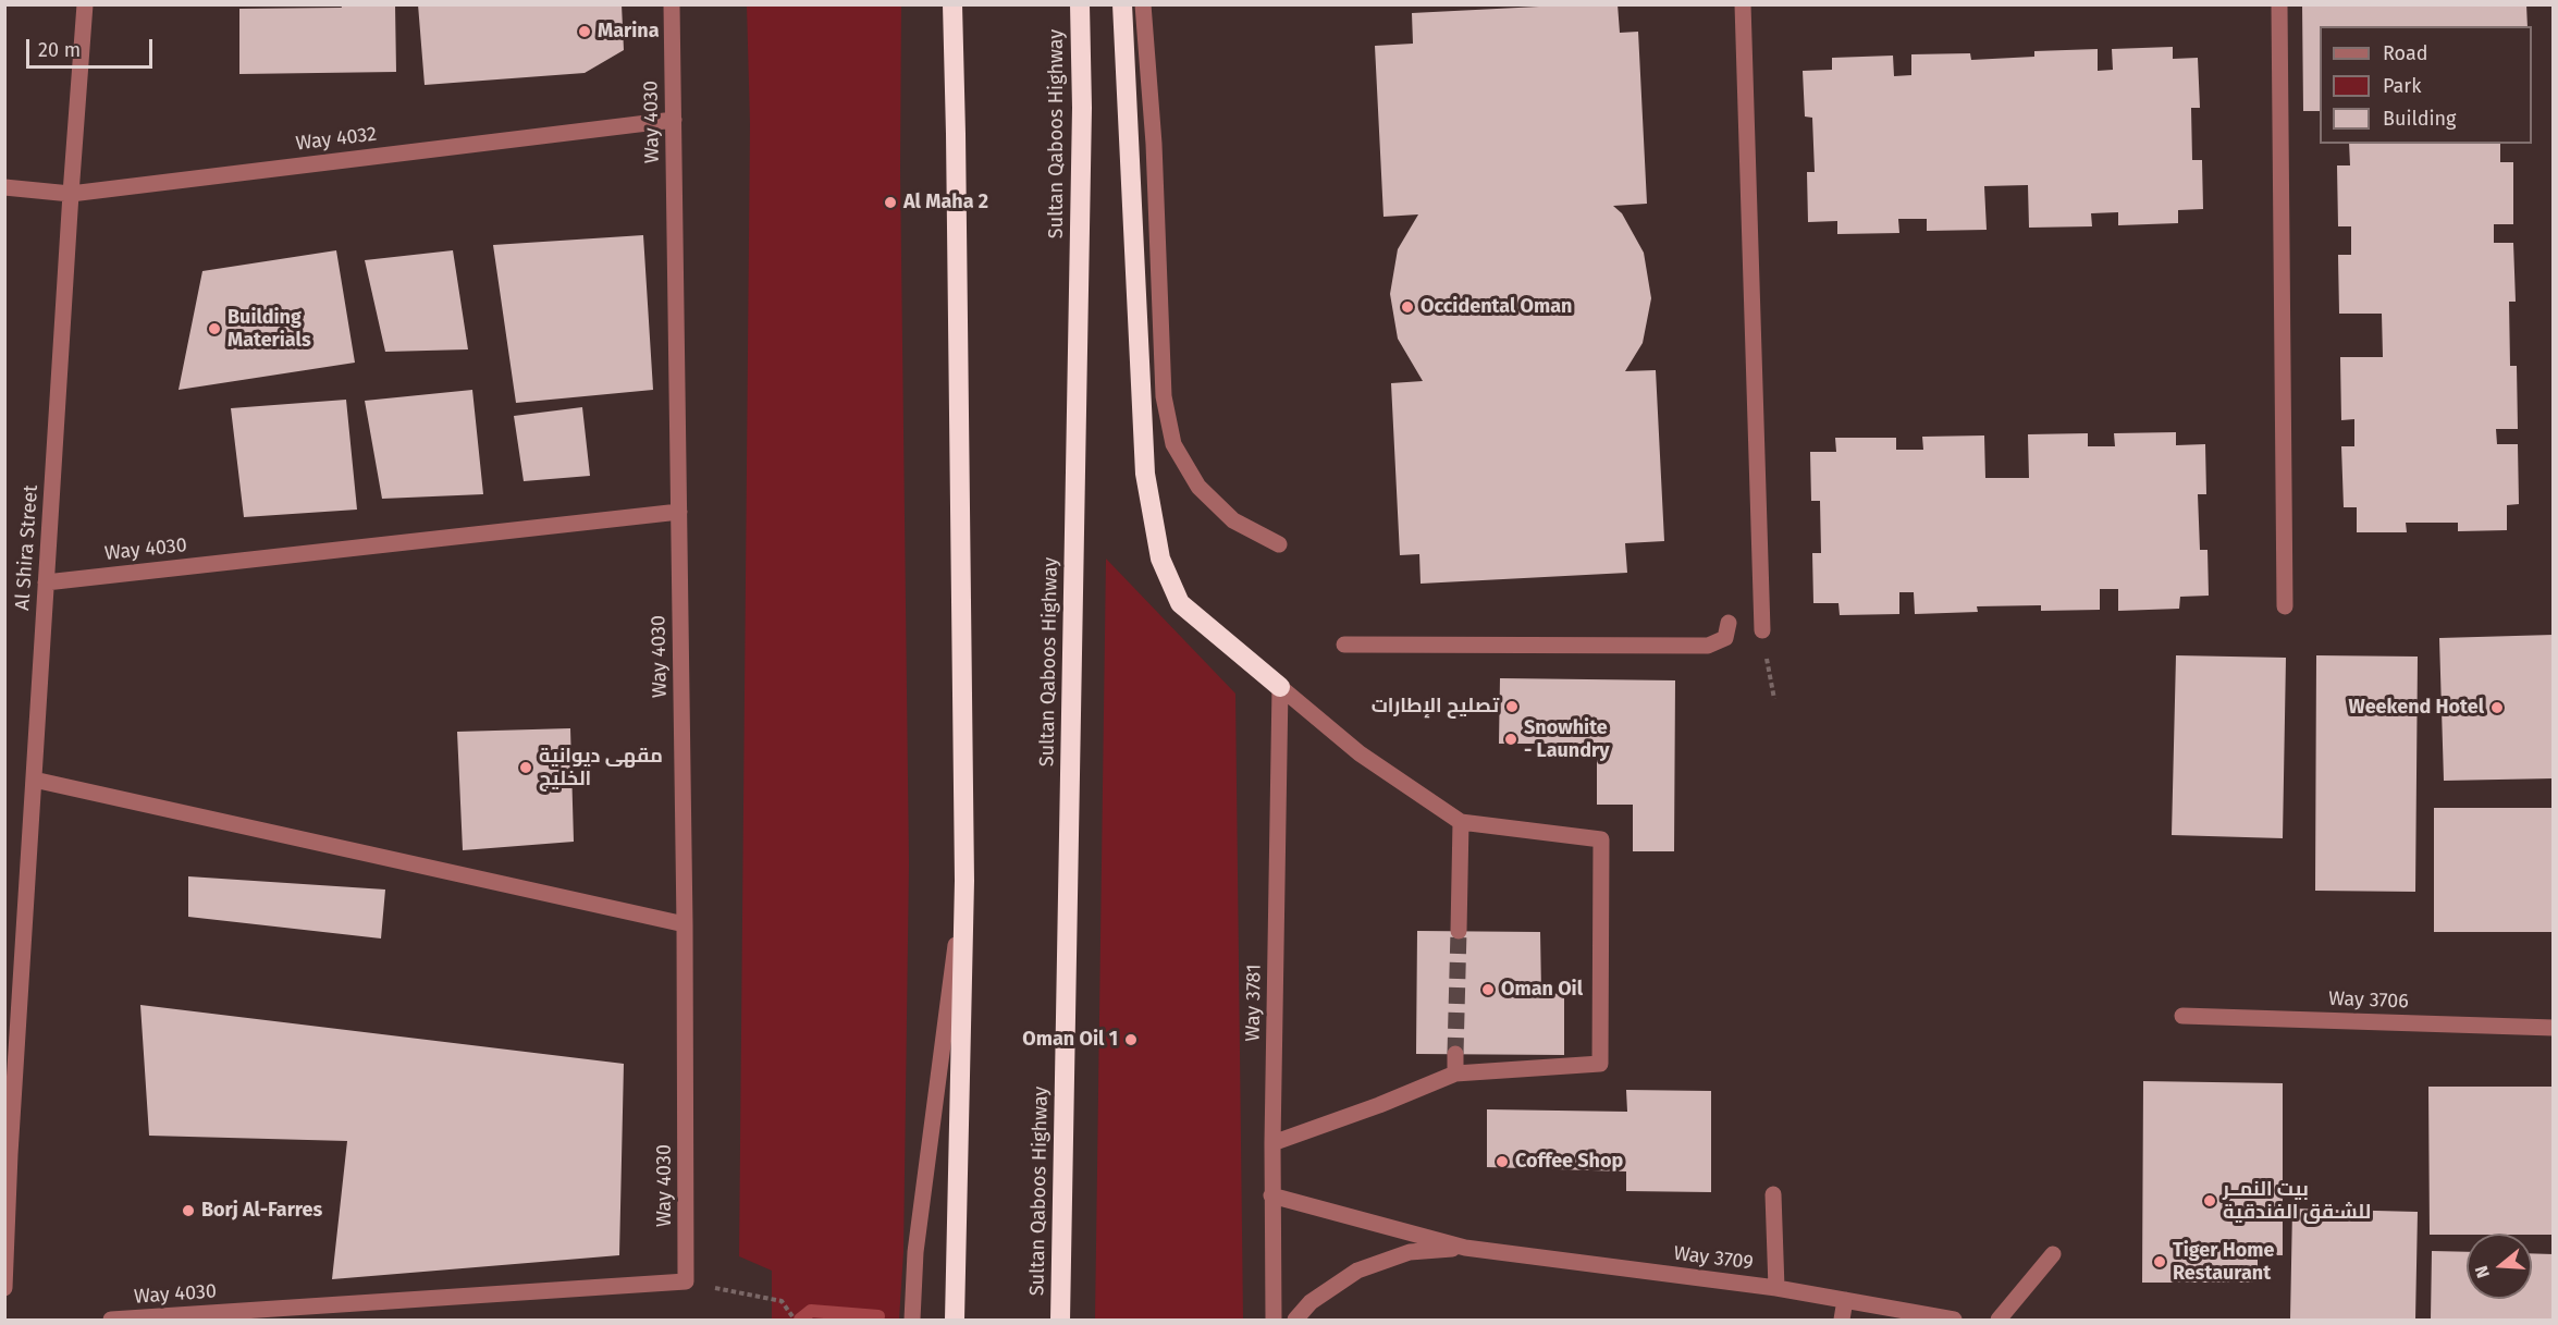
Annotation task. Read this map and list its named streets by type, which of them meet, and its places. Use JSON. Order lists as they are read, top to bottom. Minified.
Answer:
{"streets":{"highway":["Sultan Qaboos Highway"],"street":["Way 4030","Way 4032","Al Shira Street","Way 3706","Way 3781","Way 3709"]},"crossings":[["Way 4030","Way 4032"],["Way 4030","Al Shira Street"],["Way 4032","Al Shira Street"],["Way 3781","Way 3709"]],"places":["Marina","Al Maha 2","Occidental Oman","Building Materials","تصليح الإطارات","Weekend Hotel","Snowhite - Laundry","مقهى ديوانية الخليج","Oman Oil","Oman Oil 1","Coffee Shop","بيت النمــر للشـقق الفندقية","Borj Al-Farres","Tiger Home Restaurant"],"legend":["Road","Park","Building"],"scale_bar":"20 m","north":"left"}
